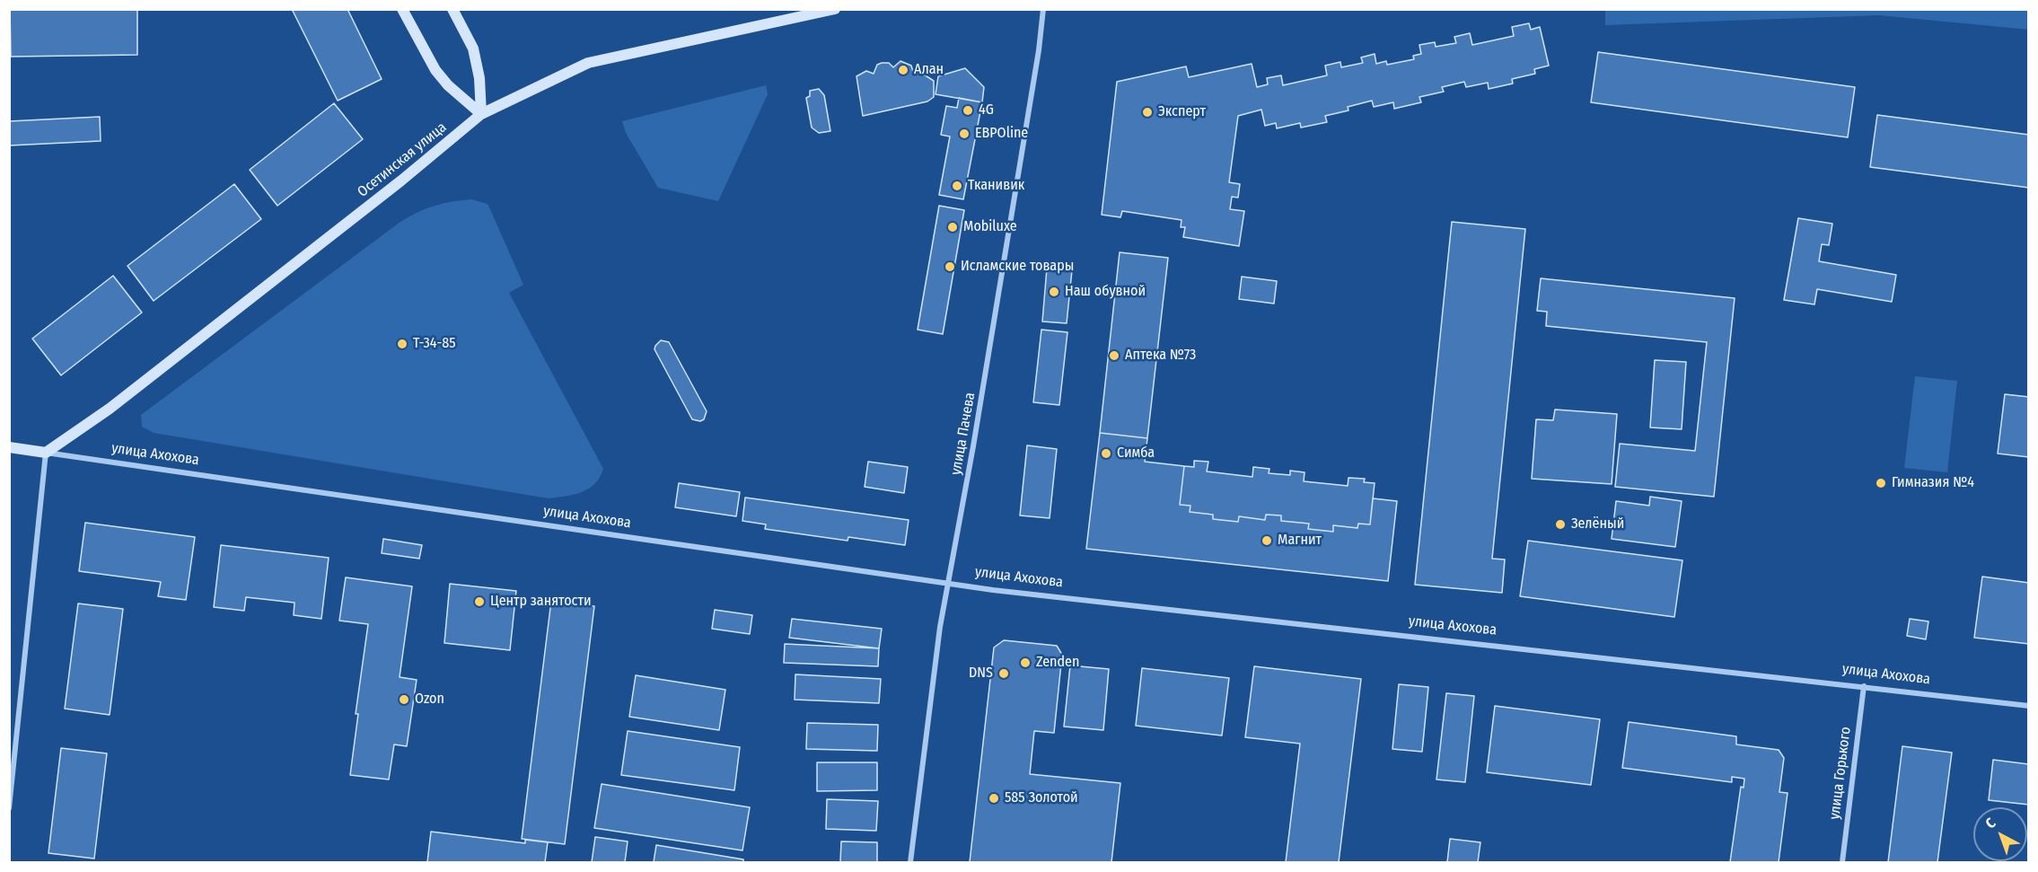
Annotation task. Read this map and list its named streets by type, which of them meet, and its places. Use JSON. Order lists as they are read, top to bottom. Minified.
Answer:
{"streets":{"main road":["Осетинская улица","улица Ахохова"],"street":["улица Пачева","улица Горького"]},"crossings":[["Осетинская улица","улица Ахохова"],["улица Пачева","улица Ахохова"],["улица Ахохова","улица Горького"]],"places":["Алан","4G","Эксперт","ЕВРОline","Тканивик","Mobiluxe","Исламские товары","Наш обувной","Т-34-85","Аптека №73","Симба","Гимназия №4","Зелёный","Магнит","Центр занятости","Zenden","DNS","Ozon","585 Золотой"],"north":"top left"}
